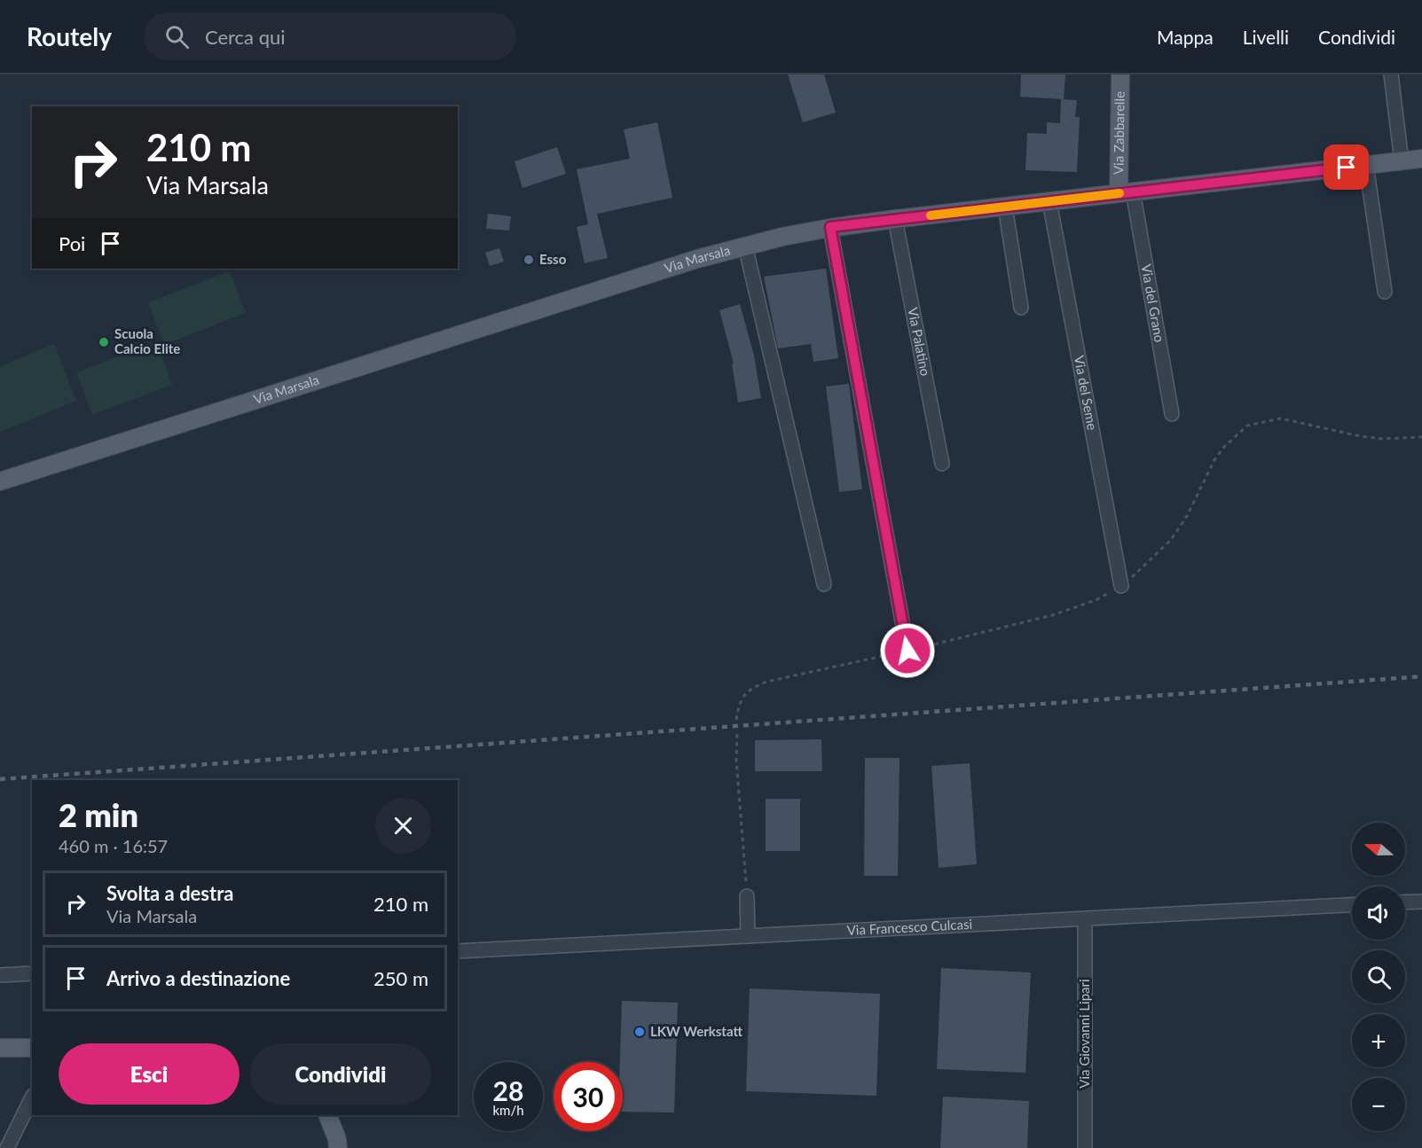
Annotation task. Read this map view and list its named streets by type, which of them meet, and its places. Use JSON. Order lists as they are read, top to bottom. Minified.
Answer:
{"streets":{"main road":["Via Zabbarelle","Via Marsala"],"street":["Via del Grano","Via Palatino","Via del Seme","Via Francesco Culcasi","Via Giovanni Lipari"]},"crossings":[["Via Zabbarelle","Via Marsala"],["Via Zabbarelle","Via del Grano"],["Via Marsala","Via del Grano"],["Via Marsala","Via Palatino"],["Via Marsala","Via del Seme"],["Via Francesco Culcasi","Via Giovanni Lipari"]],"places":["Esso","Scuola Calcio Elite","LKW Werkstatt"],"north":"left","page":{"header":"Routely","search":"Cerca qui","nav":["Mappa","Livelli","Condividi"],"turn":["210 m","Via Marsala"],"then":"Poi","heading":["2 min","460 m · 16:57"],"map_buttons":["+","−"],"list":[{"name":"Svolta a destra","note":"Via Marsala","value":"210 m"},{"name":"Arrivo a destinazione","value":"250 m"}],"buttons":["Esci","Condividi"],"speed":"28 km/h","limit":"30"}}
